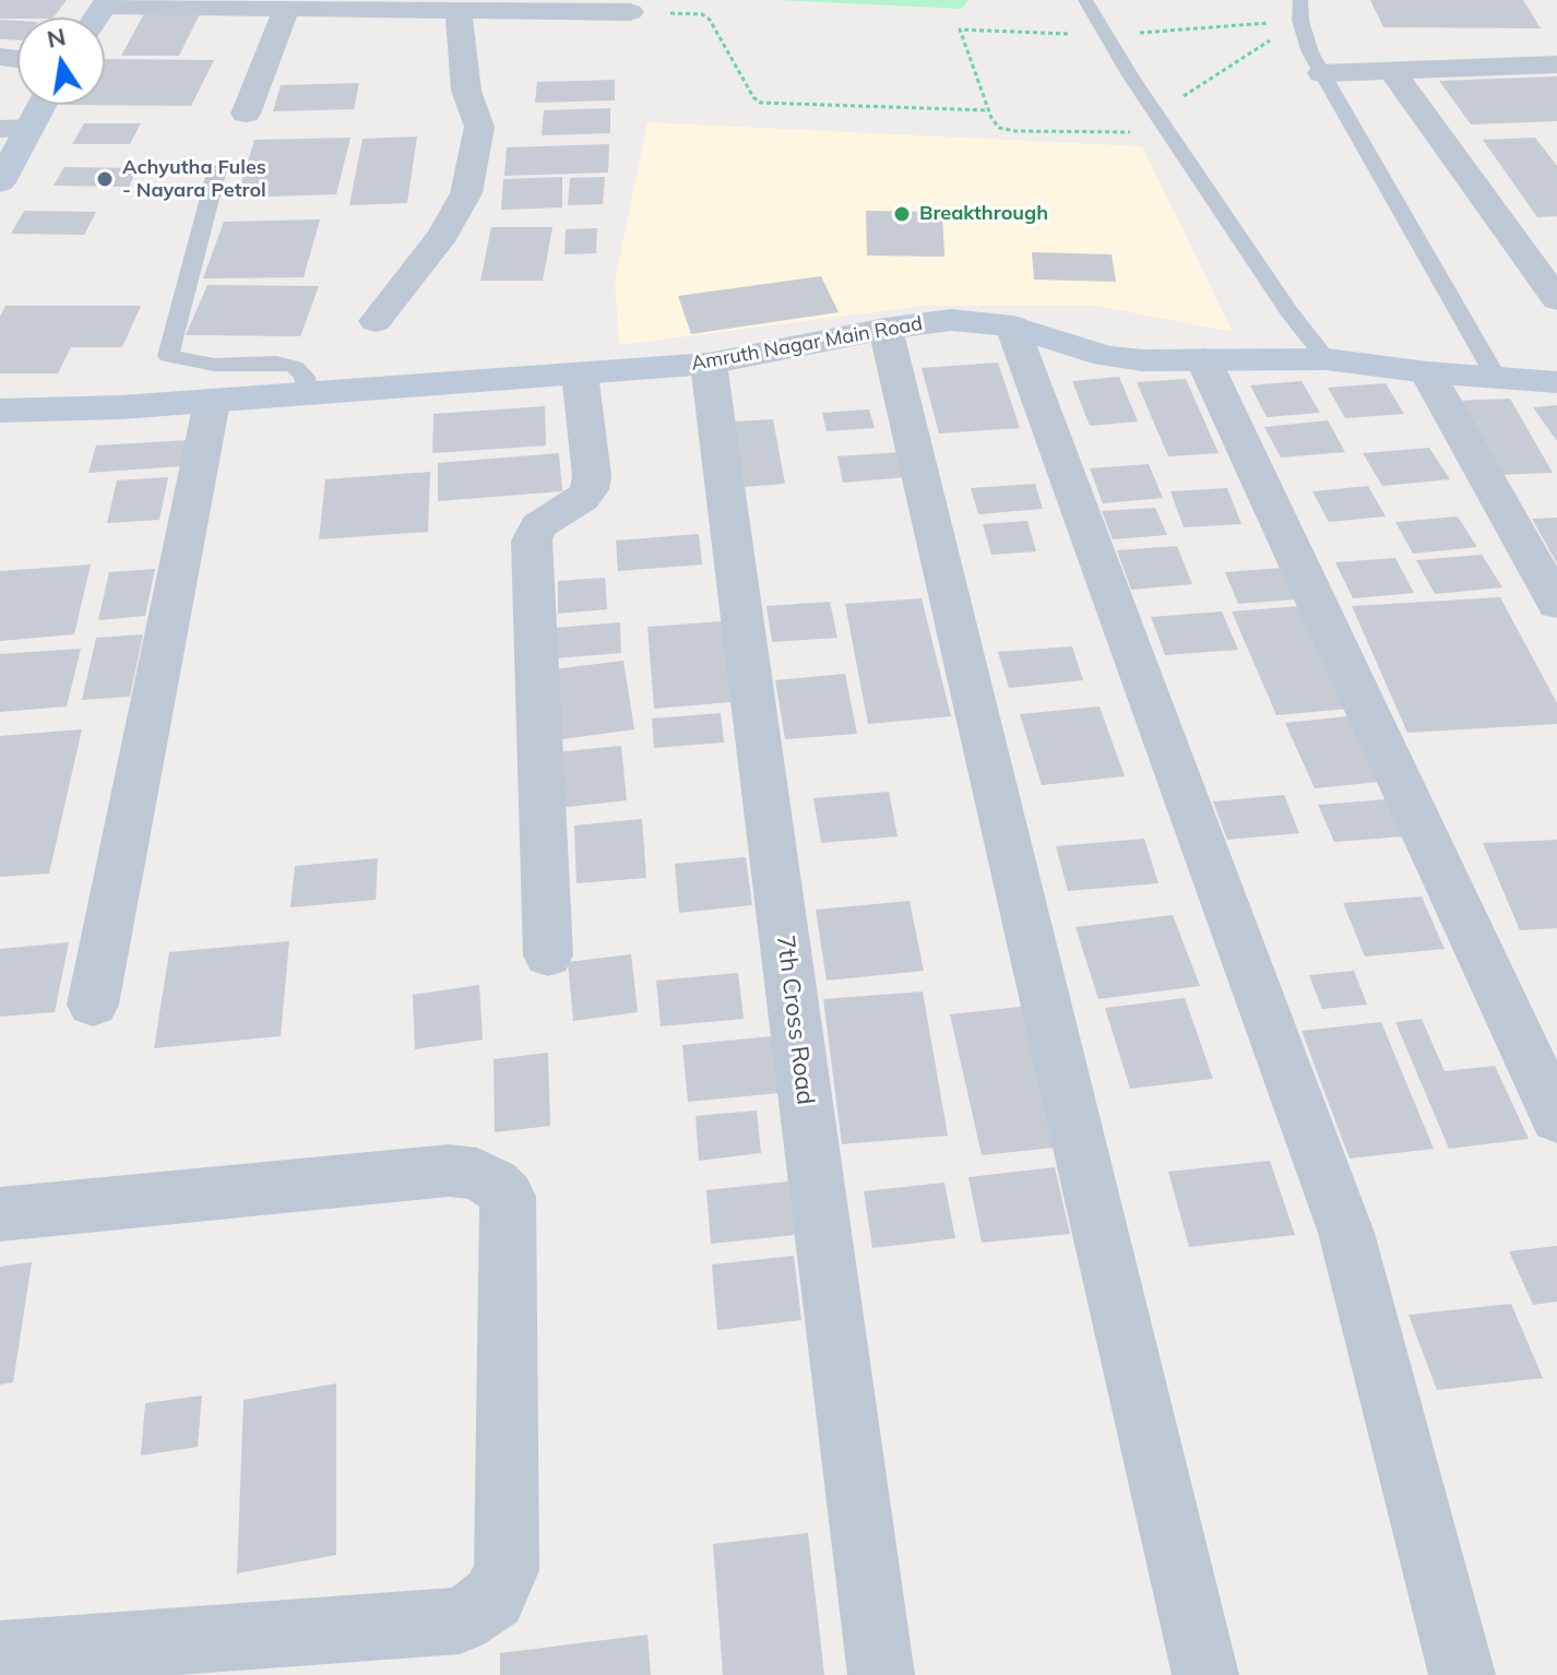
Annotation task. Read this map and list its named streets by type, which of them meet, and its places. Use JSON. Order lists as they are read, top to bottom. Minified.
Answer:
{"streets":{"main road":["Amruth Nagar Main Road"],"street":["7th Cross Road"]},"crossings":[["Amruth Nagar Main Road","7th Cross Road"]],"places":["Achyutha Fules - Nayara Petrol","Breakthrough"],"north":"top"}
